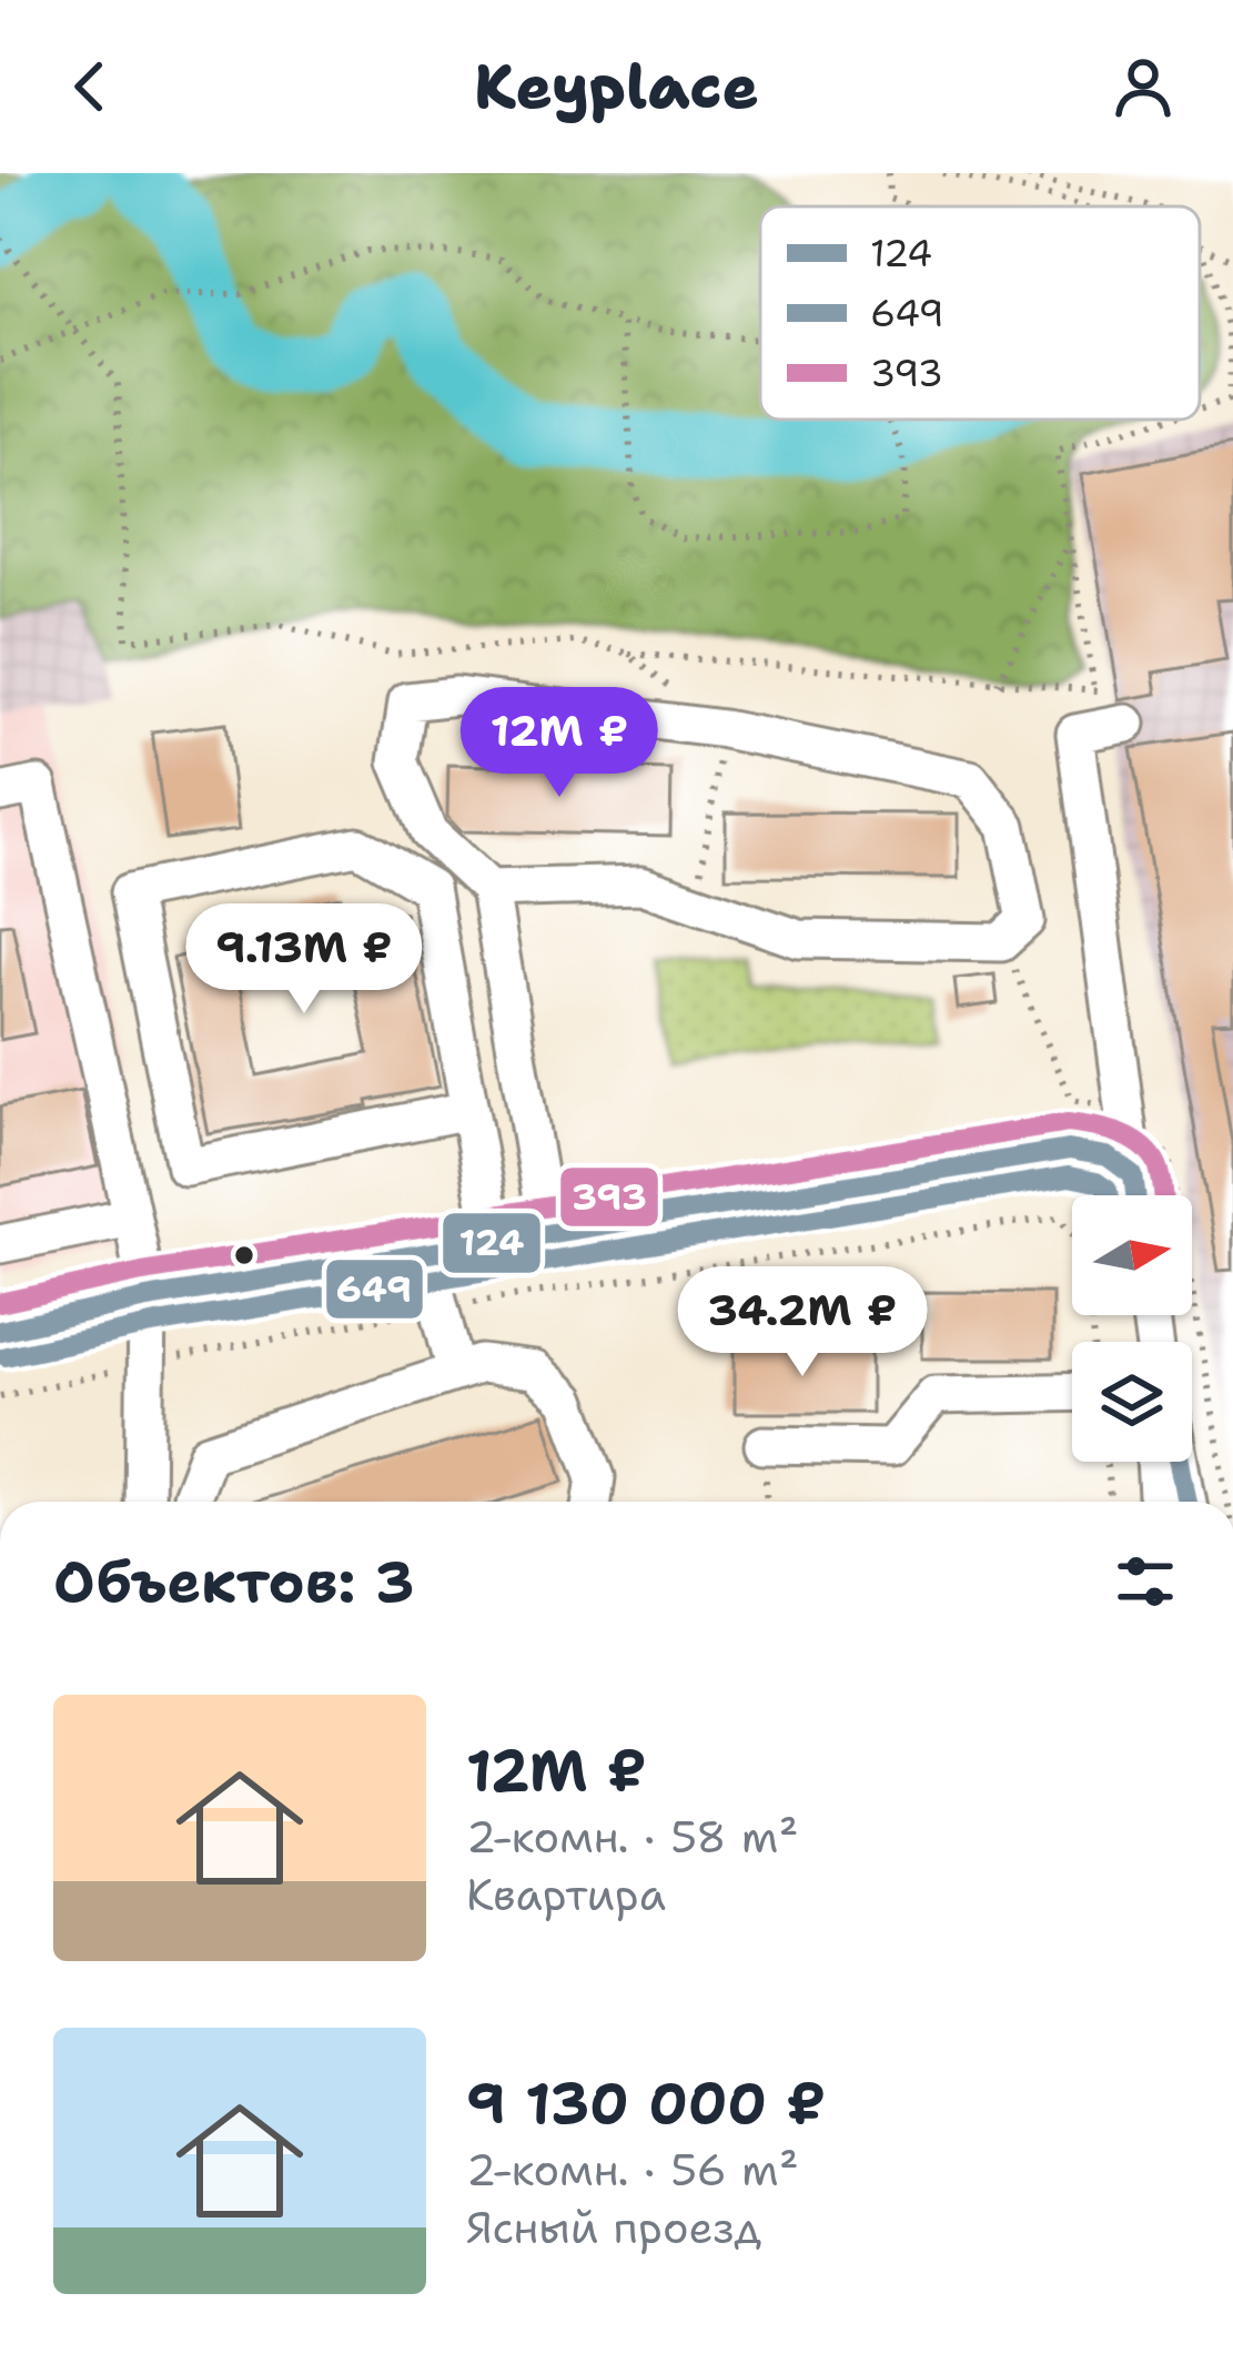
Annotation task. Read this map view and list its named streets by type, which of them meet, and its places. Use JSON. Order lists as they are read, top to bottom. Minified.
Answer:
{"lines":["transit line 393","transit line 124","transit line 649"],"legend":["124","649","393"],"north":"right","page":{"header":"Keyplace","price":["12M ₽","9.13M ₽","34.2M ₽"],"heading":"Объектов: 3","list":[{"name":"12M ₽","note":"2-комн. · 58 m² · Квартира"},{"name":"9 130 000 ₽","note":"2-комн. · 56 m² · Ясный проезд"}]}}
